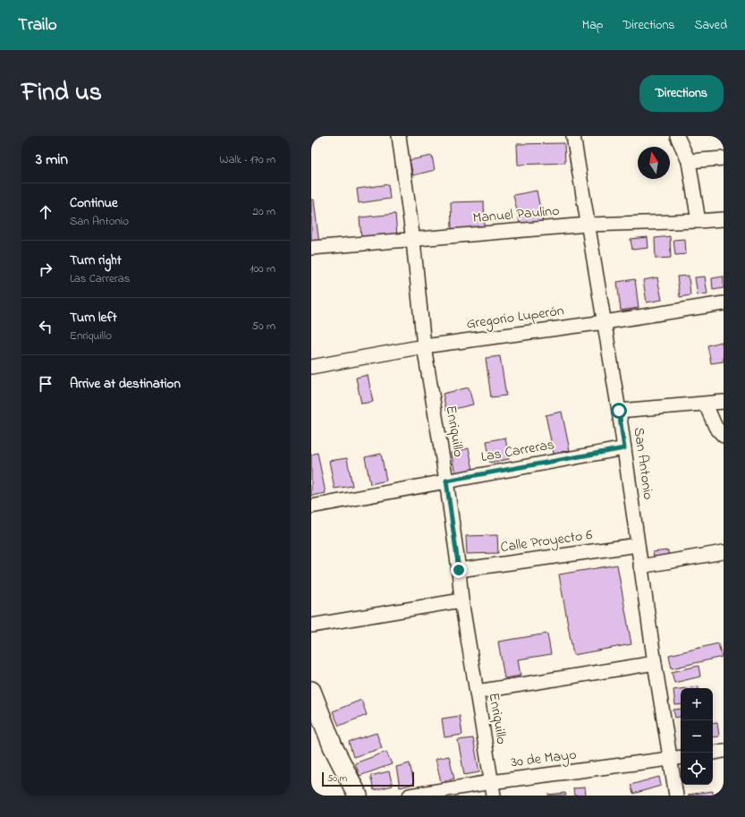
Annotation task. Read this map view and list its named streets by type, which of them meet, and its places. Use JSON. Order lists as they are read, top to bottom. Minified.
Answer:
{"streets":{"street":["Manuel Paulino","Gregorio Luperón","Enriquillo","Las Carreras","San Antonio","Calle Proyecto 6","30 de Mayo"]},"crossings":[["Manuel Paulino","Enriquillo"],["Manuel Paulino","San Antonio"],["Gregorio Luperón","Enriquillo"],["Gregorio Luperón","San Antonio"],["Enriquillo","Las Carreras"],["Enriquillo","Calle Proyecto 6"],["Enriquillo","30 de Mayo"],["Las Carreras","San Antonio"],["San Antonio","Calle Proyecto 6"],["San Antonio","30 de Mayo"]],"scale_bar":"50 m","north":"top","page":{"header":"Trailo","nav":["Map","Directions","Saved"],"title":"Find us","buttons":"Directions","heading":["3 min","Walk · 170 m"],"list":[["Continue","San Antonio","20 m"],["Turn right","Las Carreras","100 m"],["Turn left","Enriquillo","50 m"],"Arrive at destination"],"map_buttons":["+","−"],"scale":"50 m"}}
